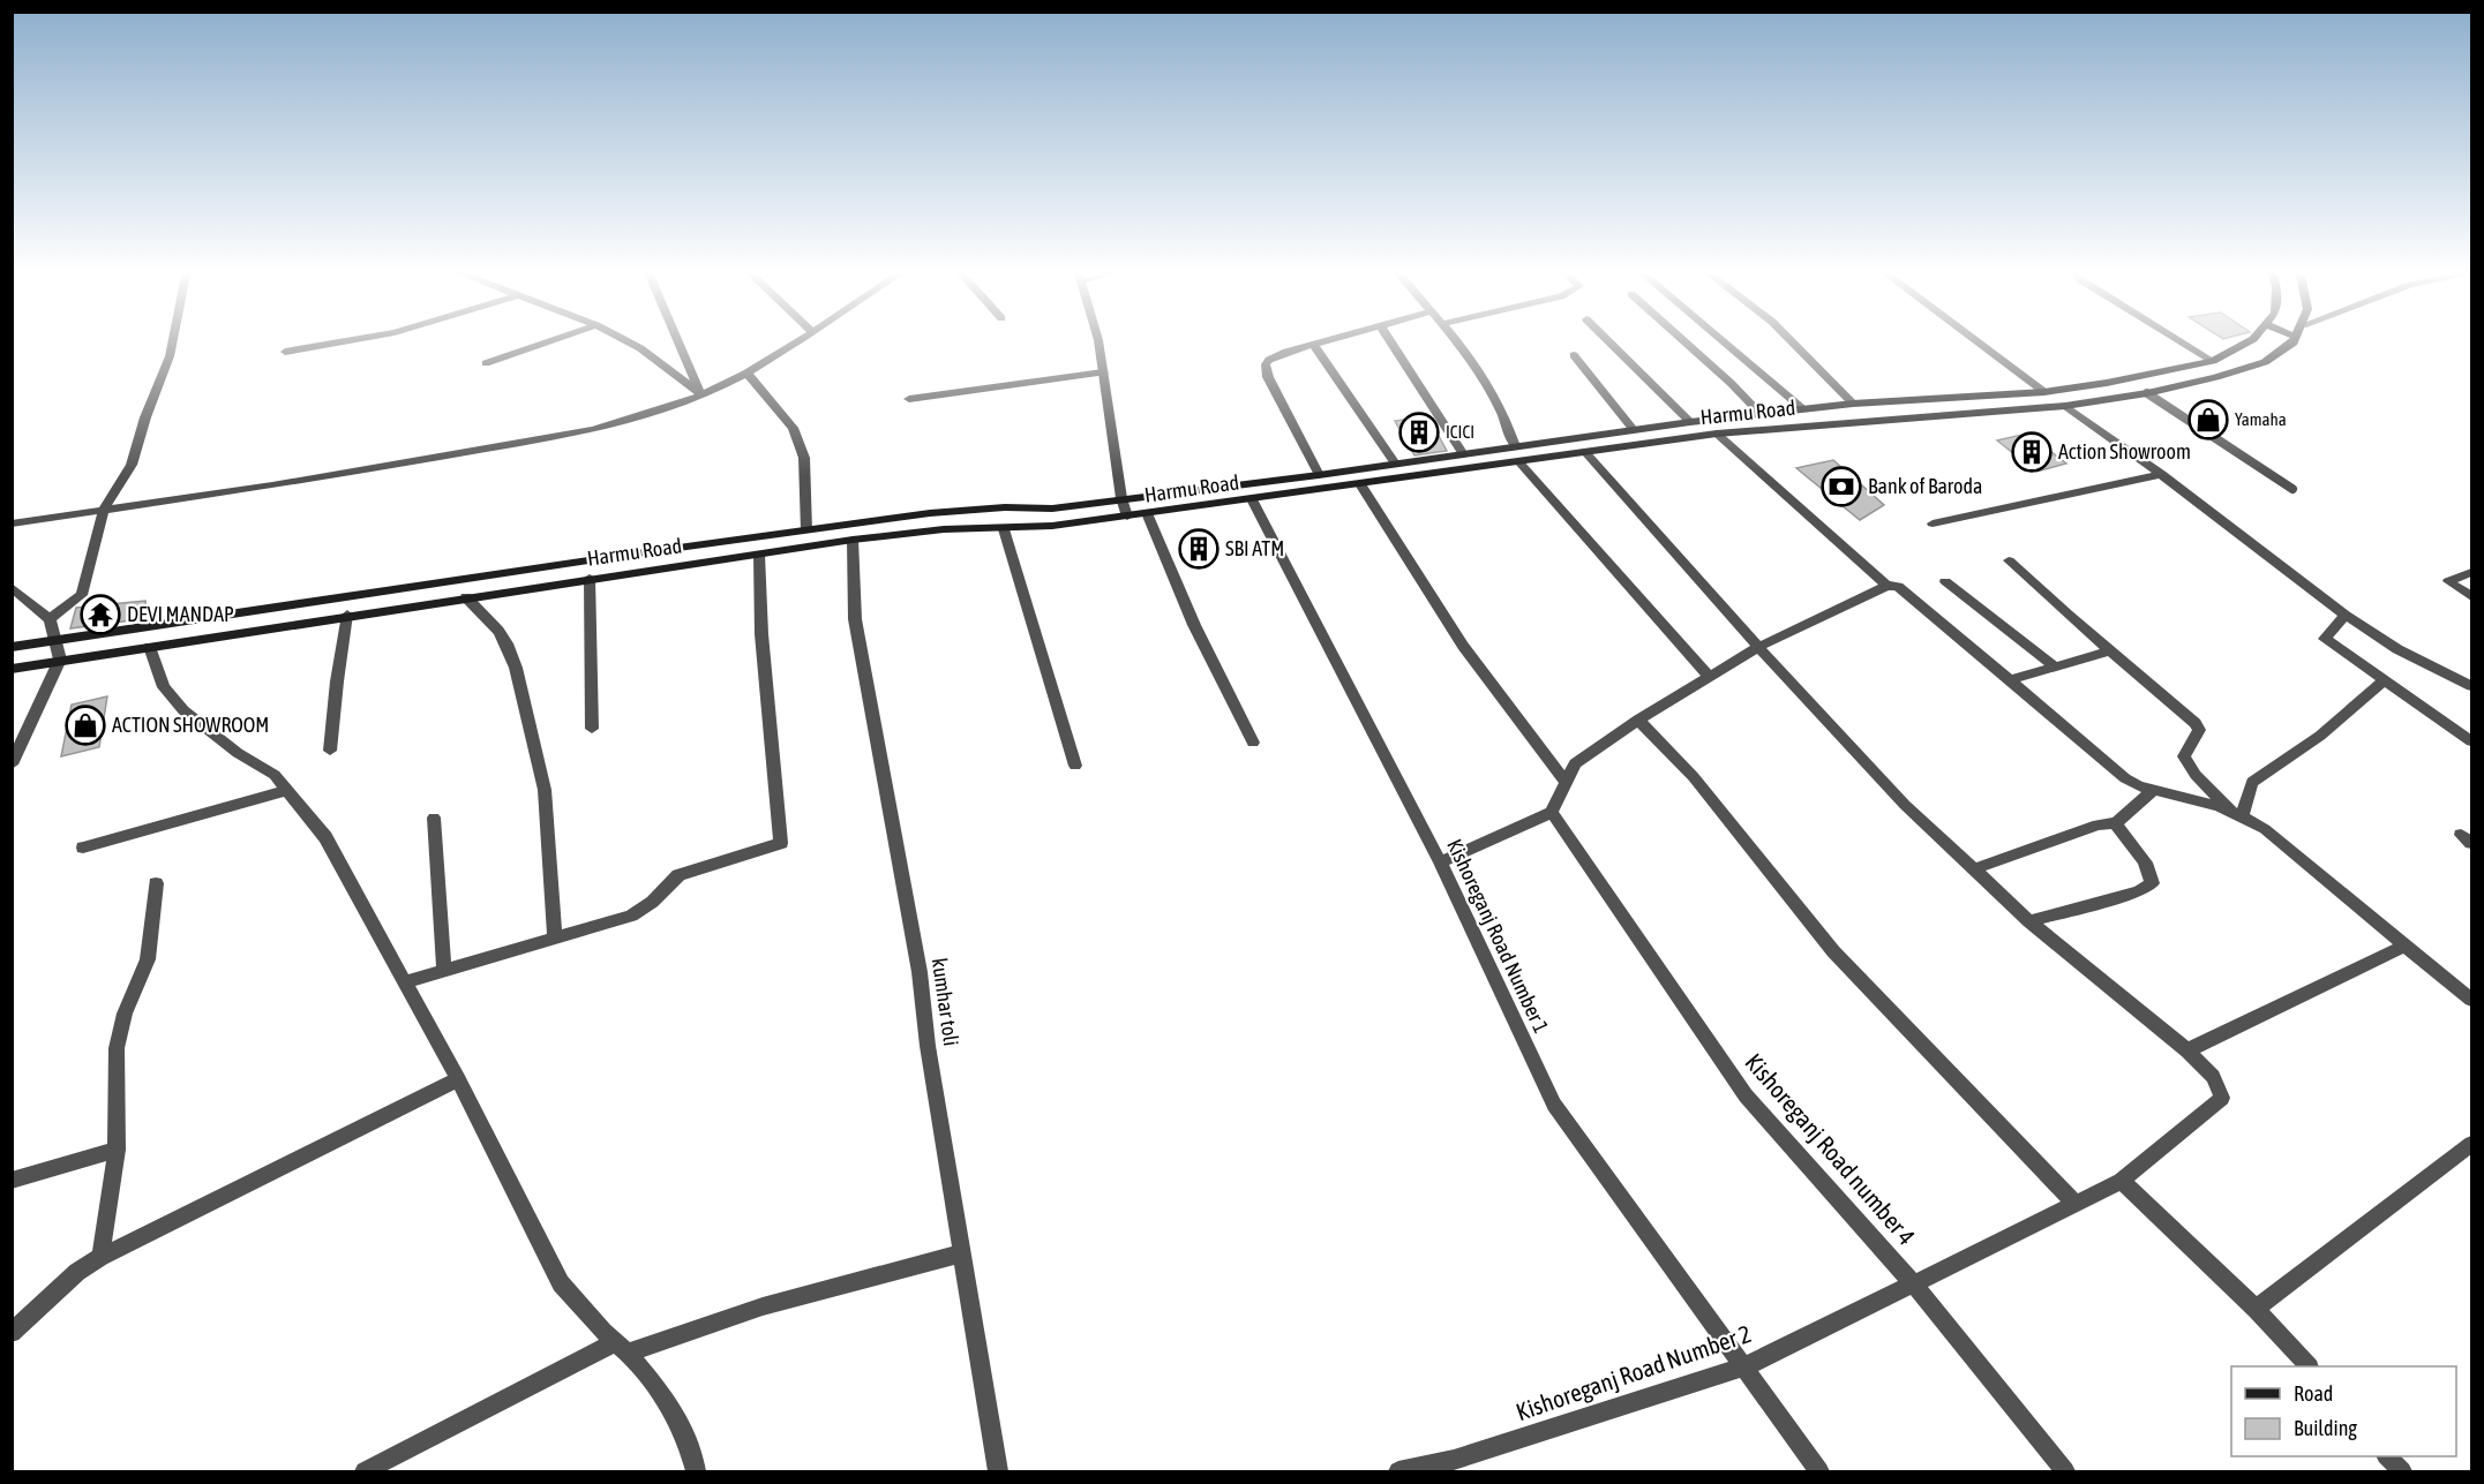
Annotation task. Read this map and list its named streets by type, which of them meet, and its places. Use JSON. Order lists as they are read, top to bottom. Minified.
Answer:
{"streets":{"main road":["Harmu Road"],"street":["Kishoreganj Road Number 1","kumhar toli","Kishoreganj Road number 4","Kishoreganj Road Number 2"]},"crossings":[["Harmu Road","Kishoreganj Road Number 1"],["Harmu Road","kumhar toli"],["Kishoreganj Road Number 1","Kishoreganj Road Number 2"],["Kishoreganj Road number 4","Kishoreganj Road Number 2"]],"places":{"shop":["Yamaha","ACTION SHOWROOM"],"building":["ICICI","Action Showroom","SBI ATM"],"bank":["Bank of Baroda"],"temple":["DEVI MANDAP"]},"legend":["Road","Building"]}
